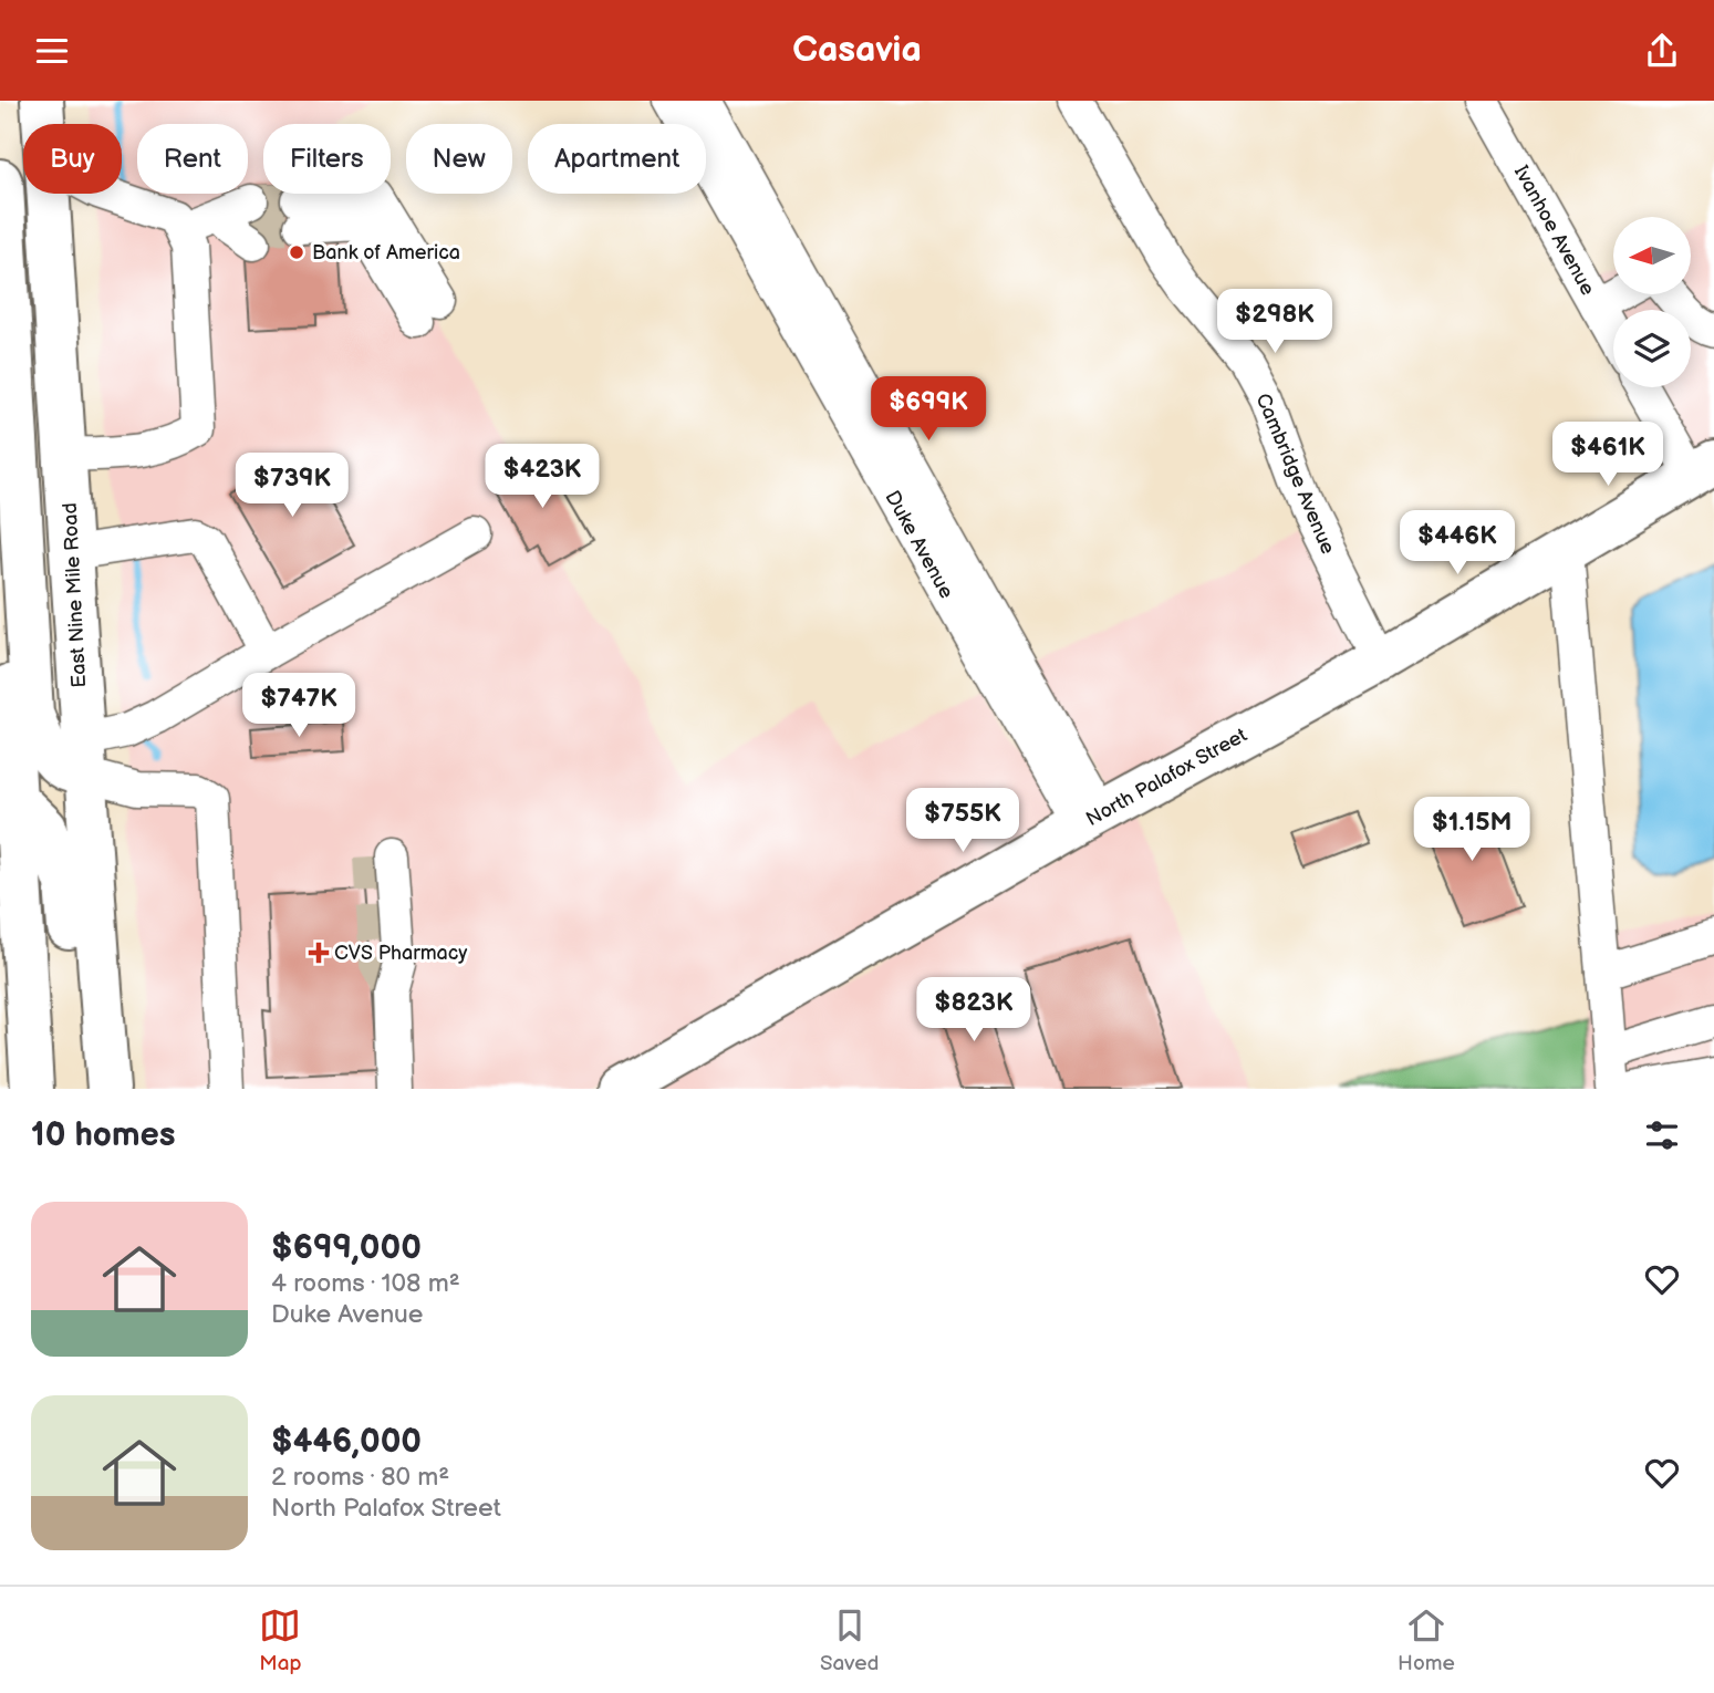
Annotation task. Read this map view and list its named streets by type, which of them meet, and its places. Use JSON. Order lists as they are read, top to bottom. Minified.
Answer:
{"streets":{"main road":["East Nine Mile Road","North Palafox Street"],"street":["Ivanhoe Avenue","Cambridge Avenue","Duke Avenue"]},"crossings":[["Cambridge Avenue","North Palafox Street"],["Duke Avenue","North Palafox Street"]],"places":{"other":["Bank of America"],"health":["CVS Pharmacy"]},"north":"left","page":{"header":"Casavia","chip":["Buy","Rent","Filters","New","Apartment"],"price":["$298K","$699K","$461K","$423K","$739K","$446K","$747K","$755K","$1.15M","$823K"],"heading":"10 homes","list":[{"name":"$699,000","note":"4 rooms · 108 m² · Duke Avenue"},{"name":"$446,000","note":"2 rooms · 80 m² · North Palafox Street"}],"tabs":["Map","Saved","Home"]}}
